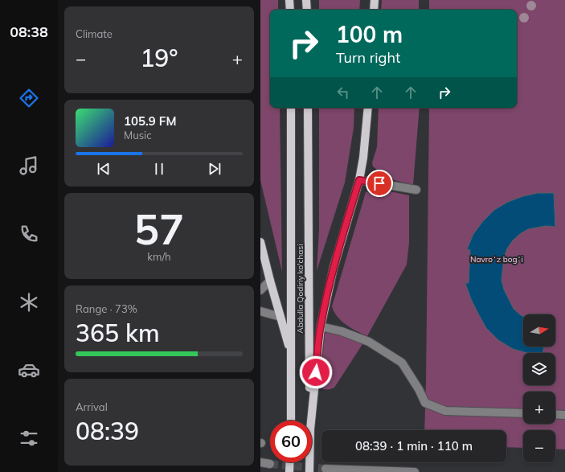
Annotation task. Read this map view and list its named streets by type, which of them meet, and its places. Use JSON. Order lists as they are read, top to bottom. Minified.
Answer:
{"streets":{"main road":["Abdulla Qodiriy ko'chasi"]},"parks":["Navroʻz bogʻi"],"north":"right","page":{"tabs":"08:38","tile":["Climate",["57","km/h"],["Range · 73%","365 km"],["Arrival","08:39"]],"turn":["100 m","Turn right"],"heat":["−","19°","+"],"song":["105.9 FM","Music"],"map_buttons":["+","−"],"limit":"60","trip":"08:39 · 1 min · 110 m"}}
